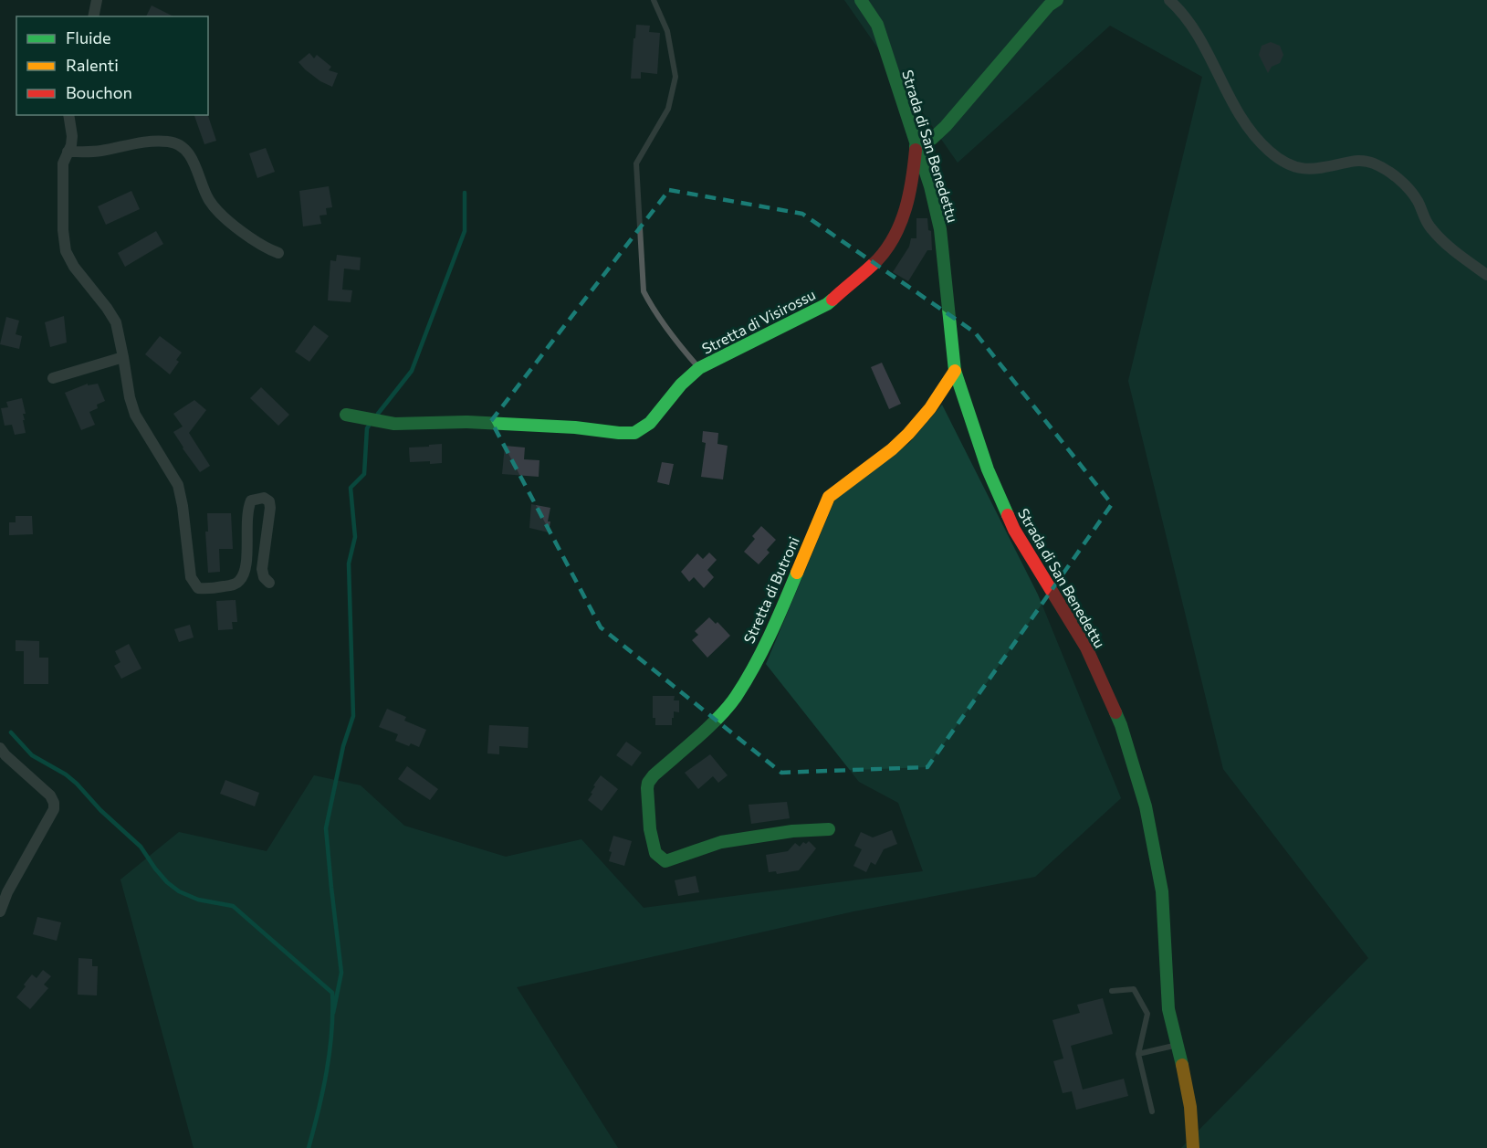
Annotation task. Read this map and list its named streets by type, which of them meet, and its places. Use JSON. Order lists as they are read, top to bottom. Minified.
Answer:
{"streets":{"street":["Strada di San Benedettu","Stretta di Visirossu","Stretta di Butroni"]},"crossings":[["Strada di San Benedettu","Stretta di Visirossu"],["Strada di San Benedettu","Stretta di Butroni"]],"legend":["Fluide","Ralenti","Bouchon"]}
